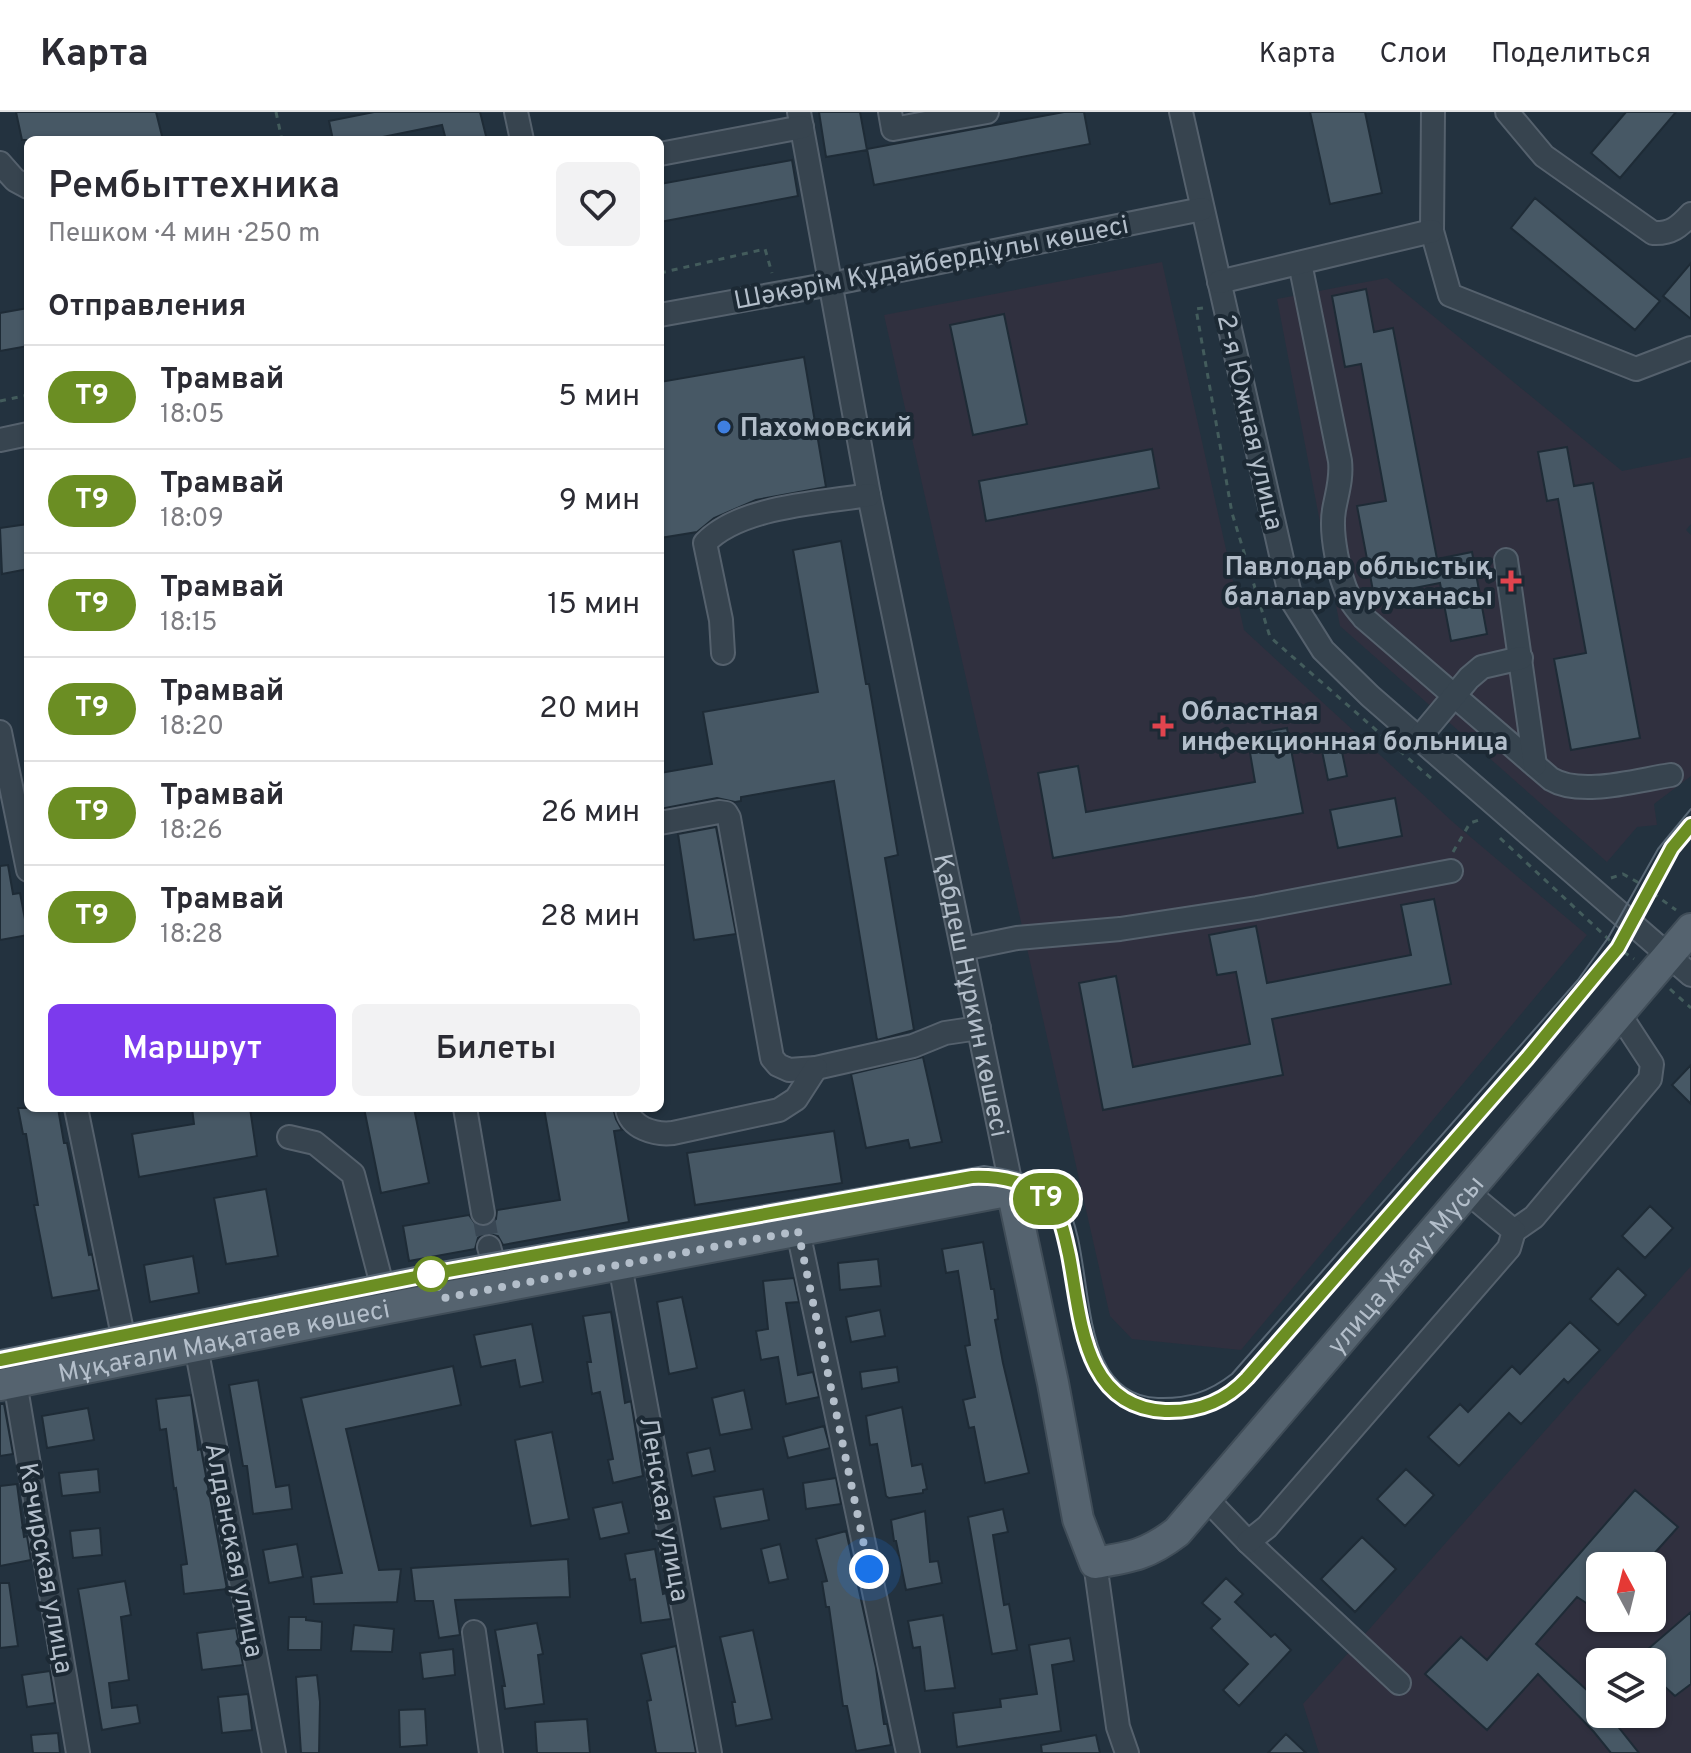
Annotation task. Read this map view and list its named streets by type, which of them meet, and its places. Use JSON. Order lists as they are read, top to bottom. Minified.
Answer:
{"streets":{"main road":["Қабдеш Нұркин көшесі","улица Жаяу-Мусы","Мұқағали Мақатаев көшесі"],"street":["Шәкәрім Құдайбердіұлы көшесі","2-я Южная улица","Ленская улица","Алданская улица","Качирская улица"]},"crossings":[["Шәкәрім Құдайбердіұлы көшесі","2-я Южная улица"],["Шәкәрім Құдайбердіұлы көшесі","Қабдеш Нұркин көшесі"],["2-я Южная улица","улица Жаяу-Мусы"],["Қабдеш Нұркин көшесі","улица Жаяу-Мусы"],["Қабдеш Нұркин көшесі","Мұқағали Мақатаев көшесі"],["Мұқағали Мақатаев көшесі","Ленская улица"],["Мұқағали Мақатаев көшесі","Алданская улица"],["Мұқағали Мақатаев көшесі","Качирская улица"]],"places":{"other":["Пахомовский"],"health":["Павлодар облыстық балалар ауруханасы","Областная инфекционная больница"]},"lines":["tram line T9"],"north":"top","page":{"header":"Карта","nav":["Карта","Слои","Поделиться"],"on_map":"T9","heading":[["Рембыттехника","Пешком · 4 мин · 250 m"],"Отправления"],"list":[{"mark":"T9","name":"Трамвай","note":"18:05","value":"5 мин"},{"mark":"T9","name":"Трамвай","note":"18:09","value":"9 мин"},{"mark":"T9","name":"Трамвай","note":"18:15","value":"15 мин"},{"mark":"T9","name":"Трамвай","note":"18:20","value":"20 мин"},{"mark":"T9","name":"Трамвай","note":"18:26","value":"26 мин"},{"mark":"T9","name":"Трамвай","note":"18:28","value":"28 мин"}],"buttons":["Маршрут","Билеты"]}}
